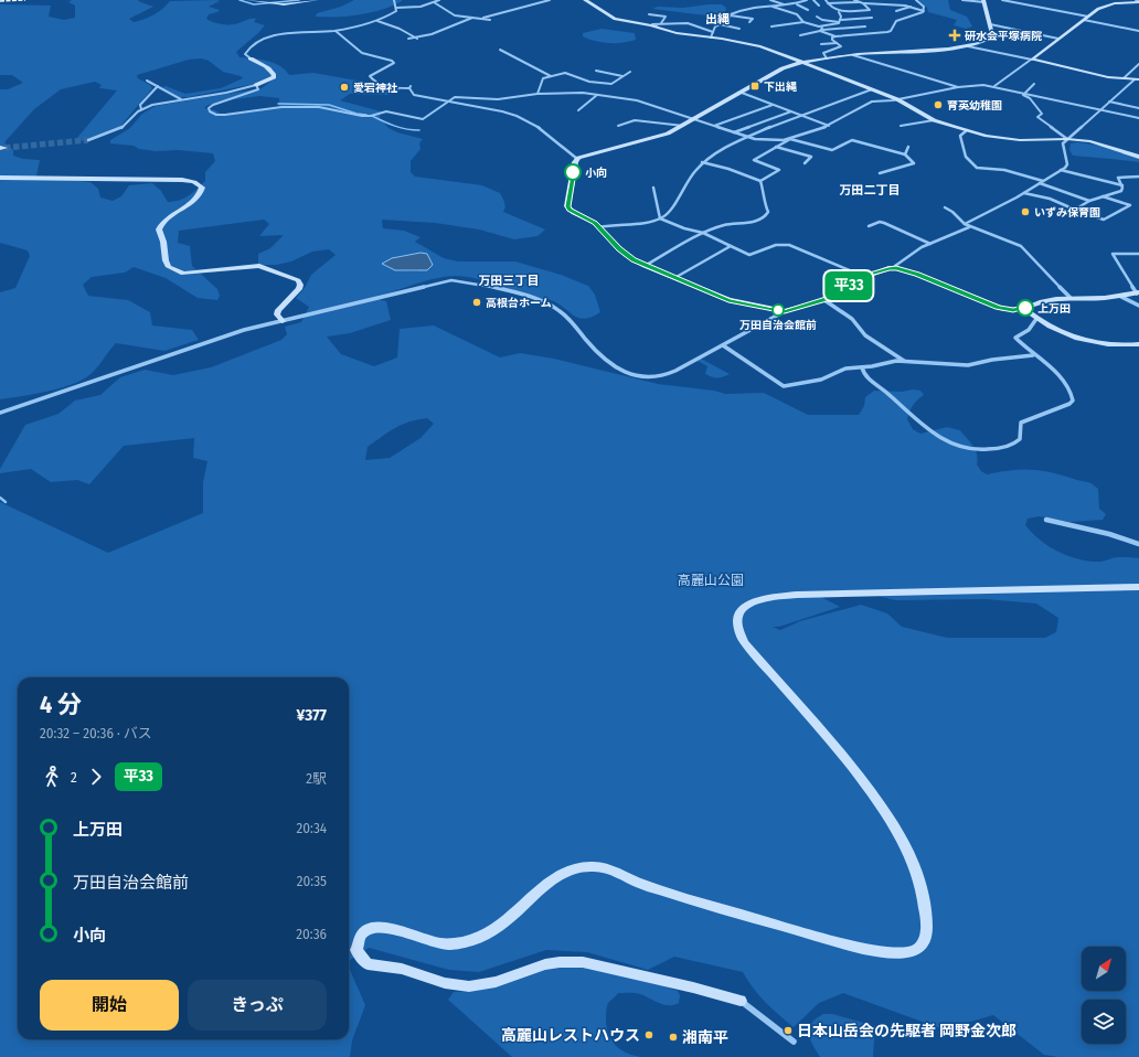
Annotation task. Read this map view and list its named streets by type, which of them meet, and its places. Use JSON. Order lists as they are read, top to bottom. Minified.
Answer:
{"districts":["出縄","万田二丁目","万田三丁目"],"parks":["高麗山公園"],"places":{"health":["研水会平塚病院"],"transit":["下出縄"],"other":["愛宕神社","育英幼稚園","小向","いずみ保育園","高根台ホーム","上万田","万田自治会館前","日本山岳会の先駆者 岡野金次郎","高麗山レストハウス","湘南平"]},"lines":["bus line 平33"],"north":"top right","page":{"on_map":"平33","heading":["4 分","20:32 – 20:36 · バス","¥377"],"legs":["2","平33","2駅"],"list":[{"name":"上万田","value":"20:34"},{"name":"万田自治会館前","value":"20:35"},{"name":"小向","value":"20:36"}],"buttons":["開始","きっぷ"]}}
